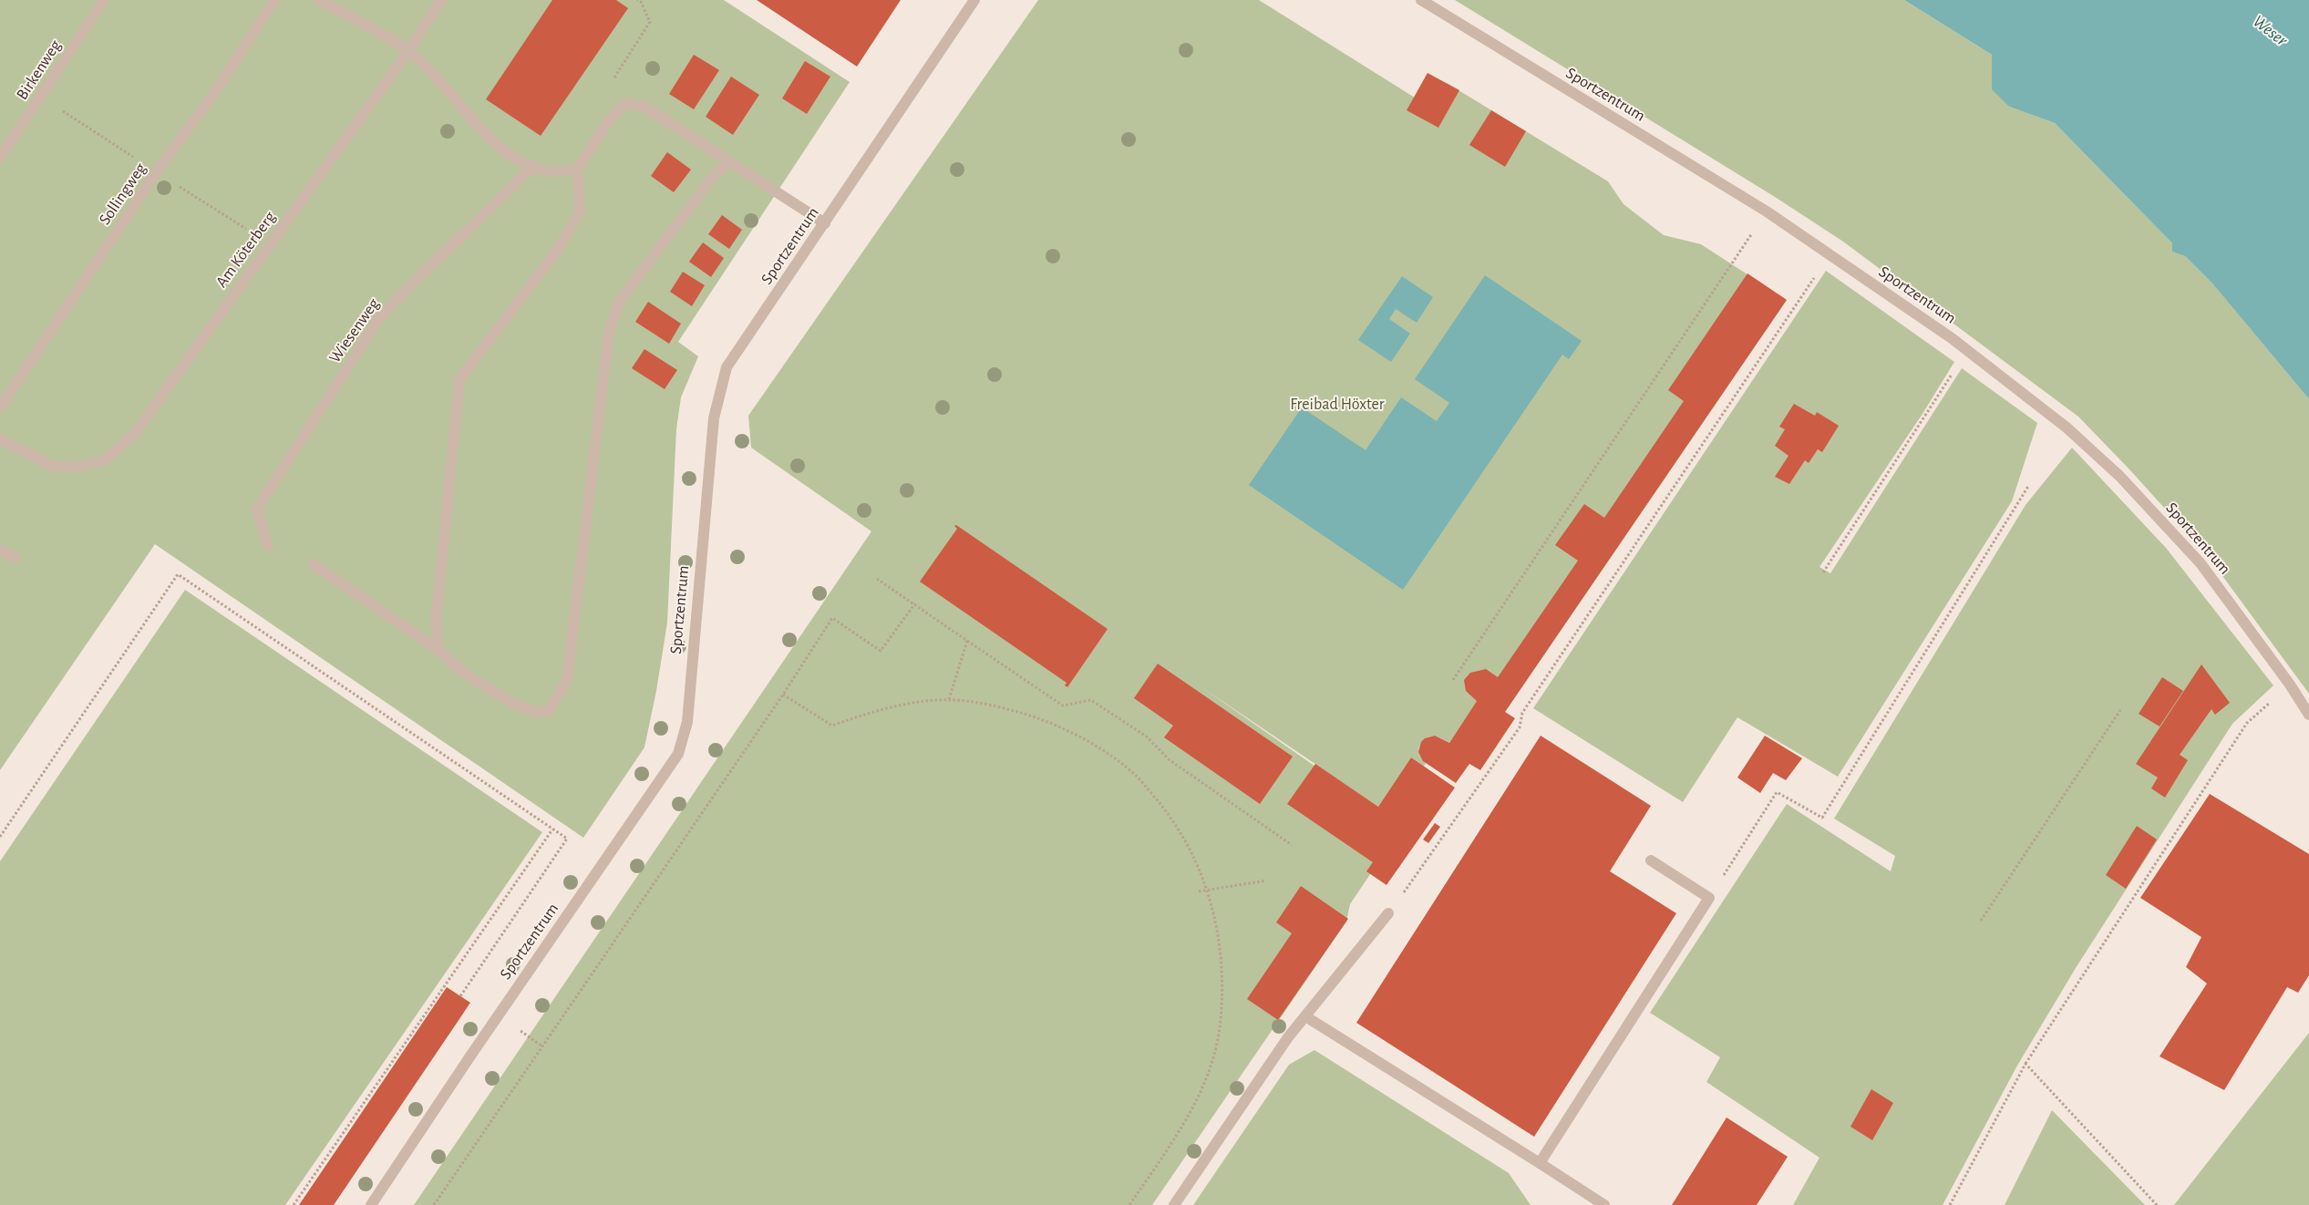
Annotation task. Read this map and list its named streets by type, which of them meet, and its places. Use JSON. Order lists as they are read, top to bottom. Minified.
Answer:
{"streets":{"street":["Birkenweg","Sportzentrum","Sollingweg","Am Köterberg","Wiesenweg"]},"water":["Weser"],"parks":["Freibad Höxter"]}
